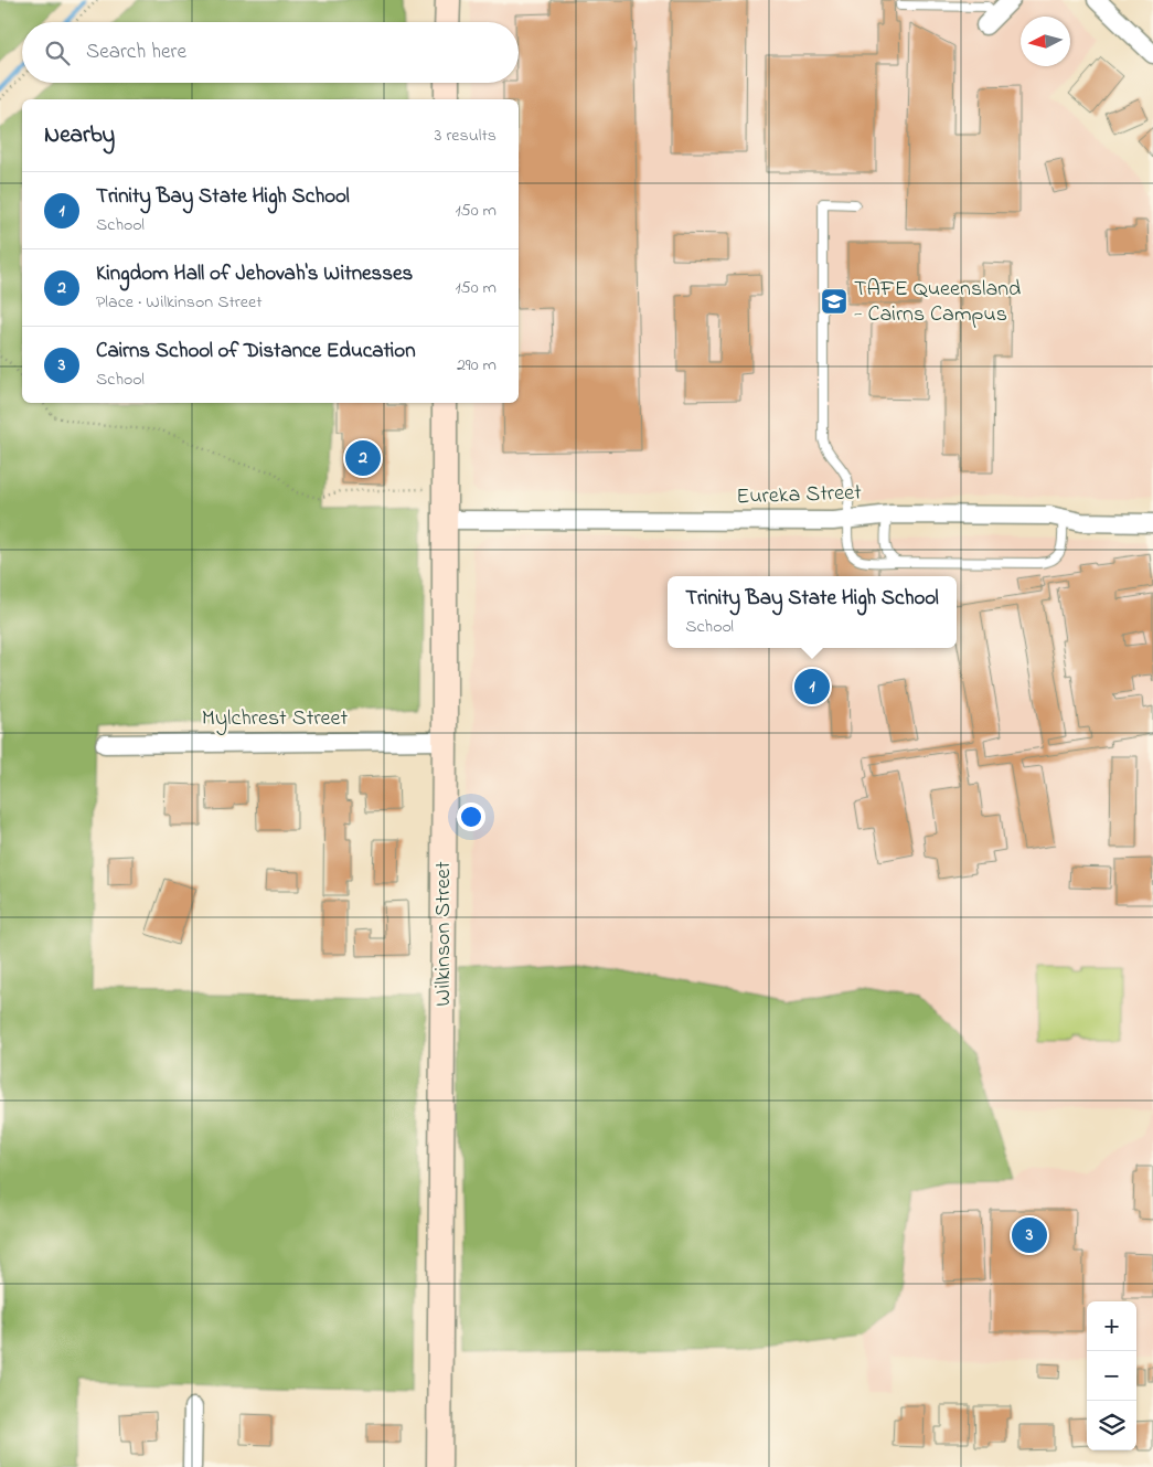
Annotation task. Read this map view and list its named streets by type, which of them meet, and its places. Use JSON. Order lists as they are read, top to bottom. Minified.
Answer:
{"streets":{"street":["Eureka Street","Mylchrest Street","Wilkinson Street"]},"crossings":[["Eureka Street","Wilkinson Street"],["Mylchrest Street","Wilkinson Street"]],"places":{"school or university":["TAFE Queensland - Cairns Campus"]},"north":"left","page":{"search":"Search here","heading":["Nearby","3 results"],"list":[{"mark":"1","name":"Trinity Bay State High School","note":"School","value":"150 m"},{"mark":"2","name":"Kingdom Hall of Jehovah's Witnesses","note":"Place · Wilkinson Street","value":"150 m"},{"mark":"3","name":"Cairns School of Distance Education","note":"School","value":"290 m"}],"pins":["2","1","3"],"popup":["Trinity Bay State High School","School"],"map_buttons":["+","−"]}}
